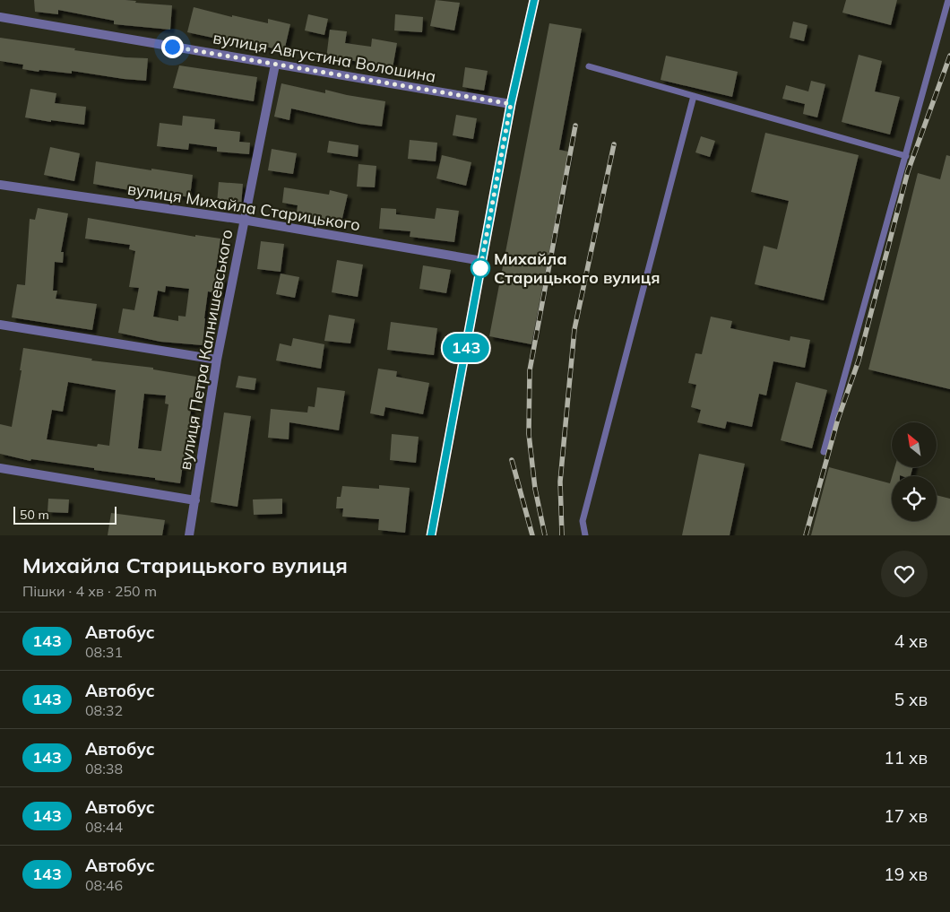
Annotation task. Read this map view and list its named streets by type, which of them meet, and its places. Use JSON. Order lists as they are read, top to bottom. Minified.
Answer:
{"streets":{"street":["вулиця Августина Волошина","вулиця Михайла Старицького","вулиця Петра Калнишевського"]},"crossings":[["вулиця Августина Волошина","вулиця Петра Калнишевського"],["вулиця Михайла Старицького","вулиця Петра Калнишевського"]],"places":["Михайла Старицького вулиця"],"lines":["bus line 143"],"scale_bar":"50 m","north":"top left","page":{"on_map":"143","scale":"50 m","heading":["Михайла Старицького вулиця","Пішки · 4 хв · 250 m"],"list":[{"mark":"143","name":"Автобус","note":"08:31","value":"4 хв"},{"mark":"143","name":"Автобус","note":"08:32","value":"5 хв"},{"mark":"143","name":"Автобус","note":"08:38","value":"11 хв"},{"mark":"143","name":"Автобус","note":"08:44","value":"17 хв"},{"mark":"143","name":"Автобус","note":"08:46","value":"19 хв"}]}}
